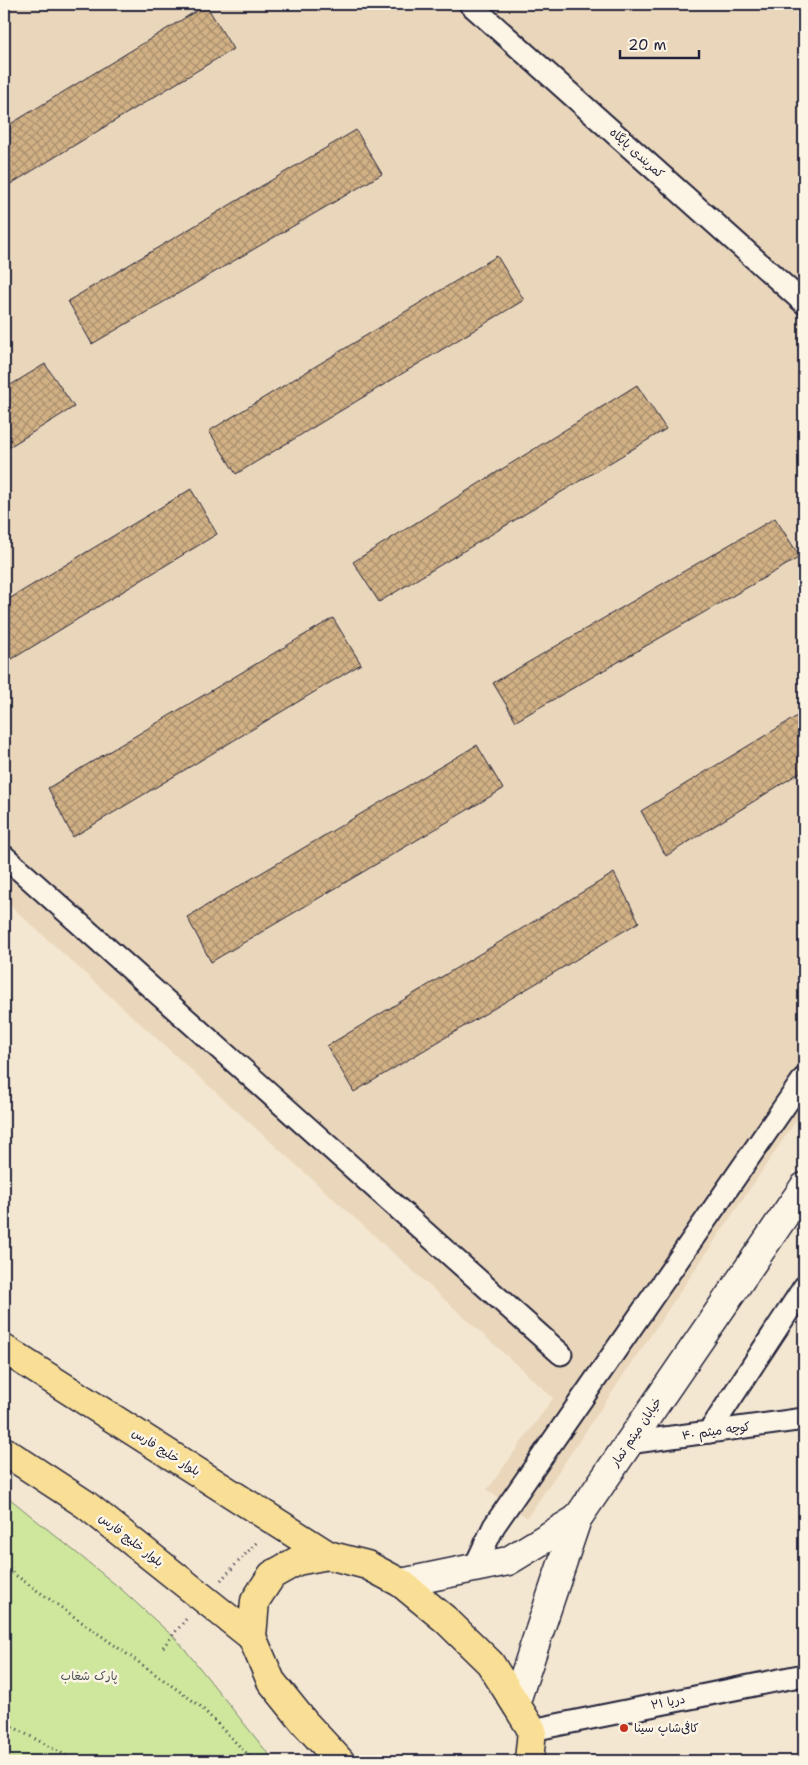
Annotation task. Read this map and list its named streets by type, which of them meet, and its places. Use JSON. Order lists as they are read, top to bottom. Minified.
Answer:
{"streets":{"main road":["بلوار خلیج‌ فارس","بلوار خلیج ‌فارس"],"street":["کمربندی پایگاه","کوچه میثم ۴۰","خیابان میثم تمار","دریا ۲۱"]},"crossings":[["کوچه میثم ۴۰","خیابان میثم تمار"]],"parks":["پارک شغاب"],"places":["کافی‌شاپ سینا"],"scale_bar":"20 m"}
